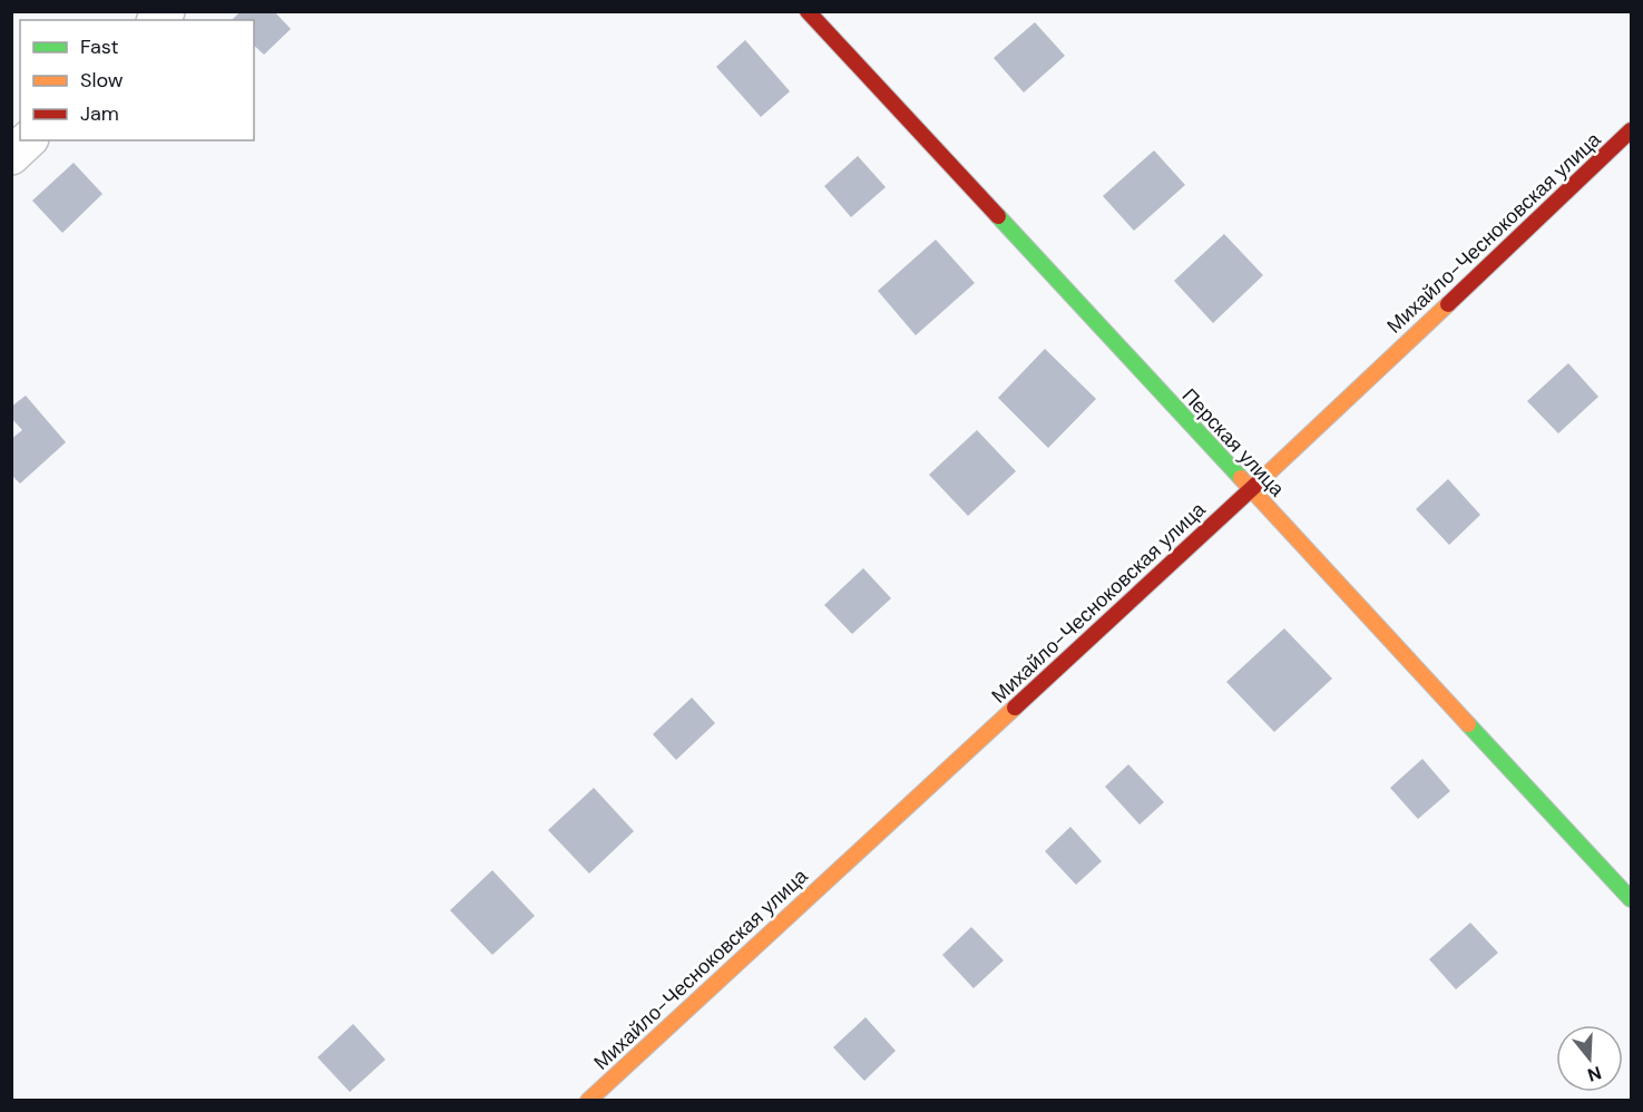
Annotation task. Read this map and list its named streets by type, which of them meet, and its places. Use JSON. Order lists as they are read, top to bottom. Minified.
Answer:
{"streets":{"street":["Михайло-Чесноковская улица","Перская улица"]},"crossings":[["Михайло-Чесноковская улица","Перская улица"]],"legend":["Fast","Slow","Jam"],"north":"bottom"}
